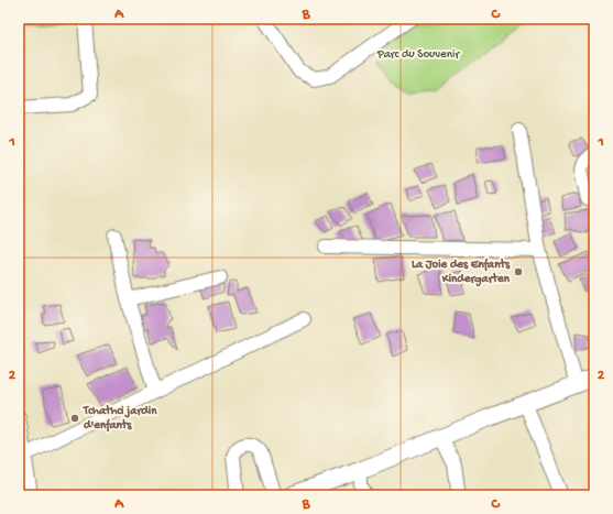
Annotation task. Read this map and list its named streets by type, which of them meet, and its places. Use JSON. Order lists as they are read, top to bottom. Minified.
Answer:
{"parks":["Parc du Souvenir"],"places":["La Joie des Enfants Kindergarten","Tchathci jardin d'enfants"],"grid":{"columns":["A","B","C"],"rows":["1","2"]}}
